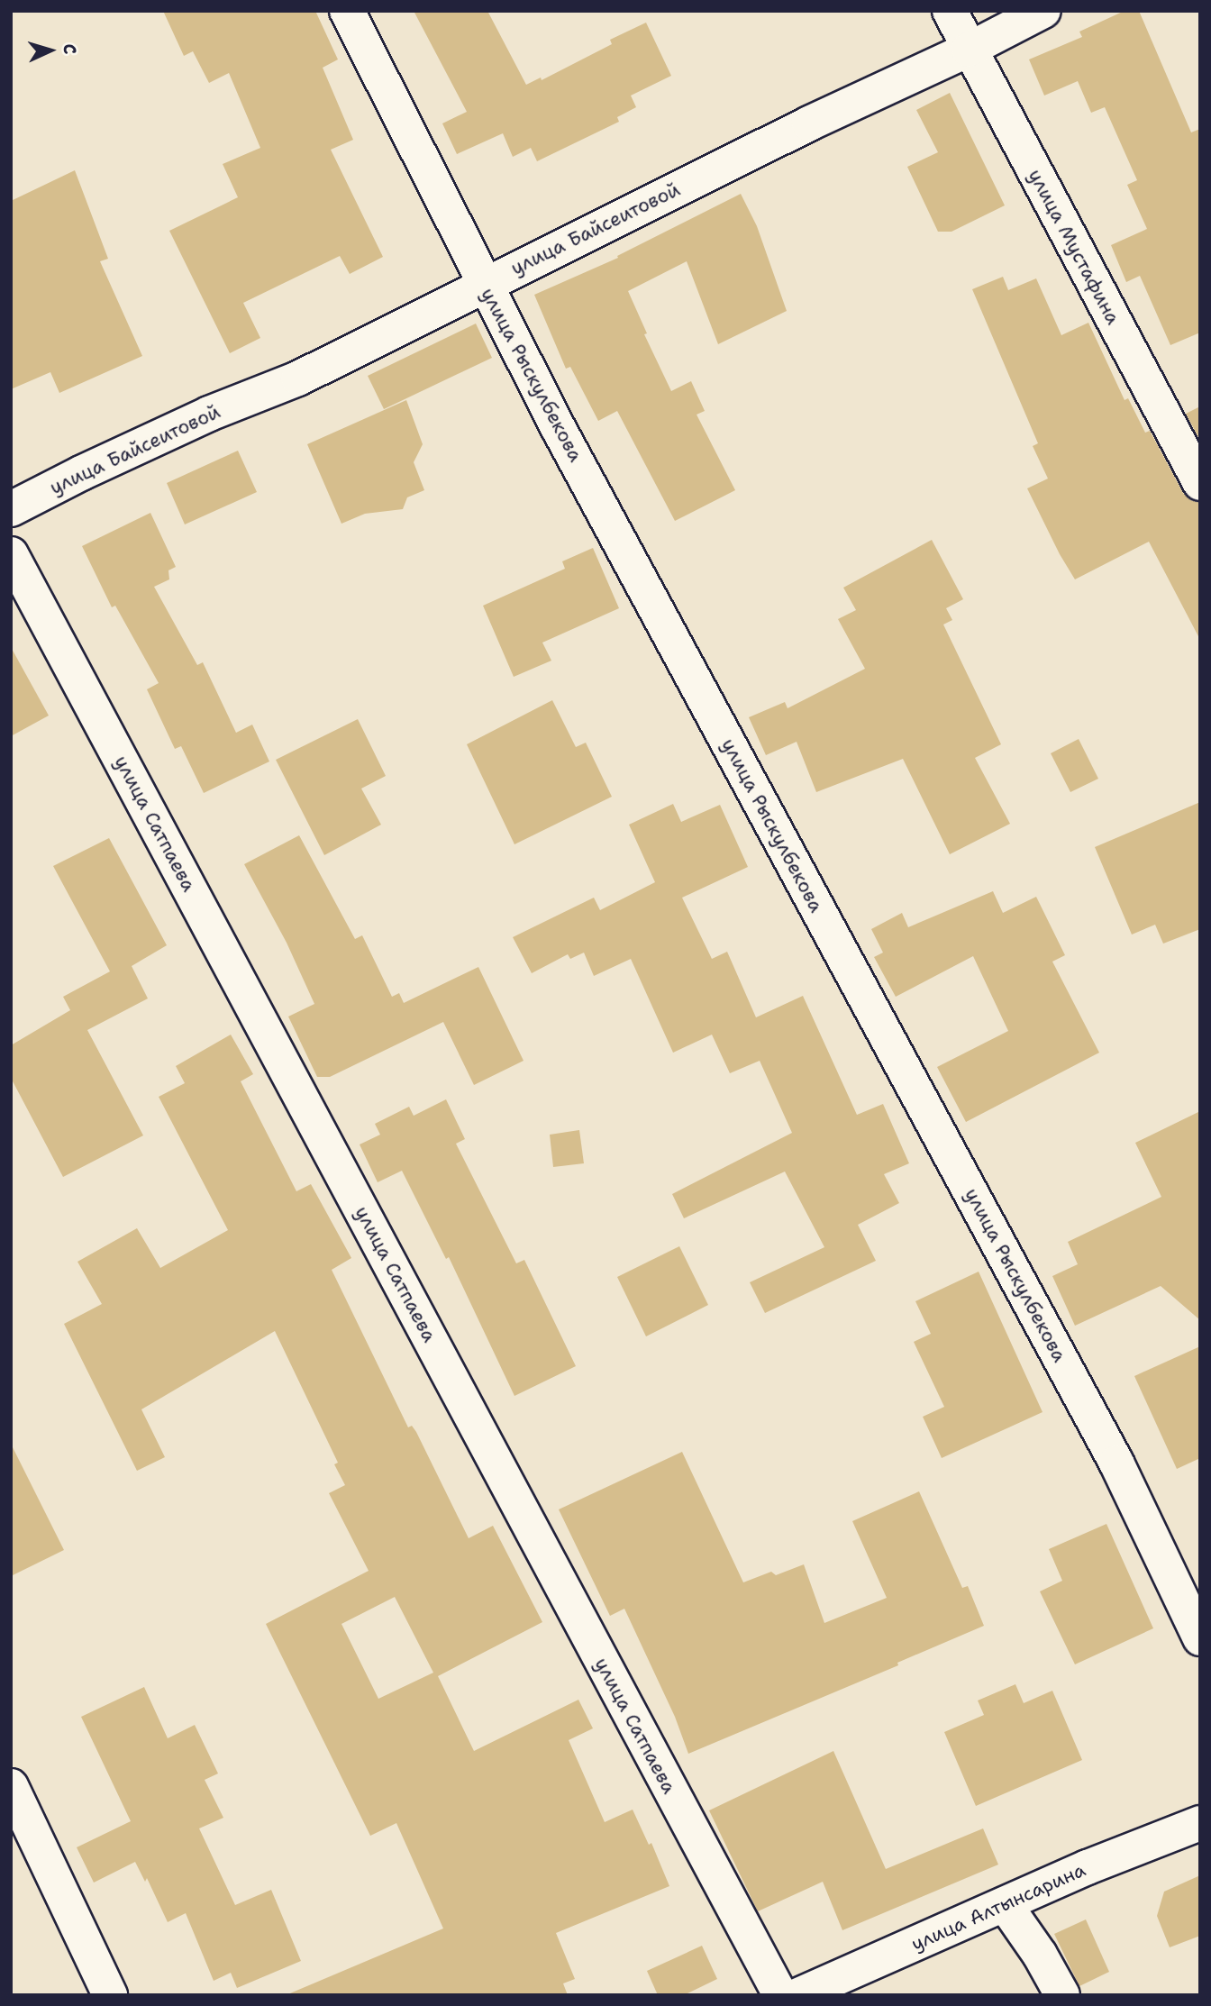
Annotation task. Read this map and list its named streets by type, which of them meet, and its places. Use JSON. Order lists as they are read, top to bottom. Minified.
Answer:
{"streets":{"street":["улица Байсеитовой","улица Мустафина","улица Рыскулбекова","улица Сатпаева","улица Алтынсарина"]},"crossings":[["улица Байсеитовой","улица Мустафина"],["улица Байсеитовой","улица Рыскулбекова"]],"north":"right"}
